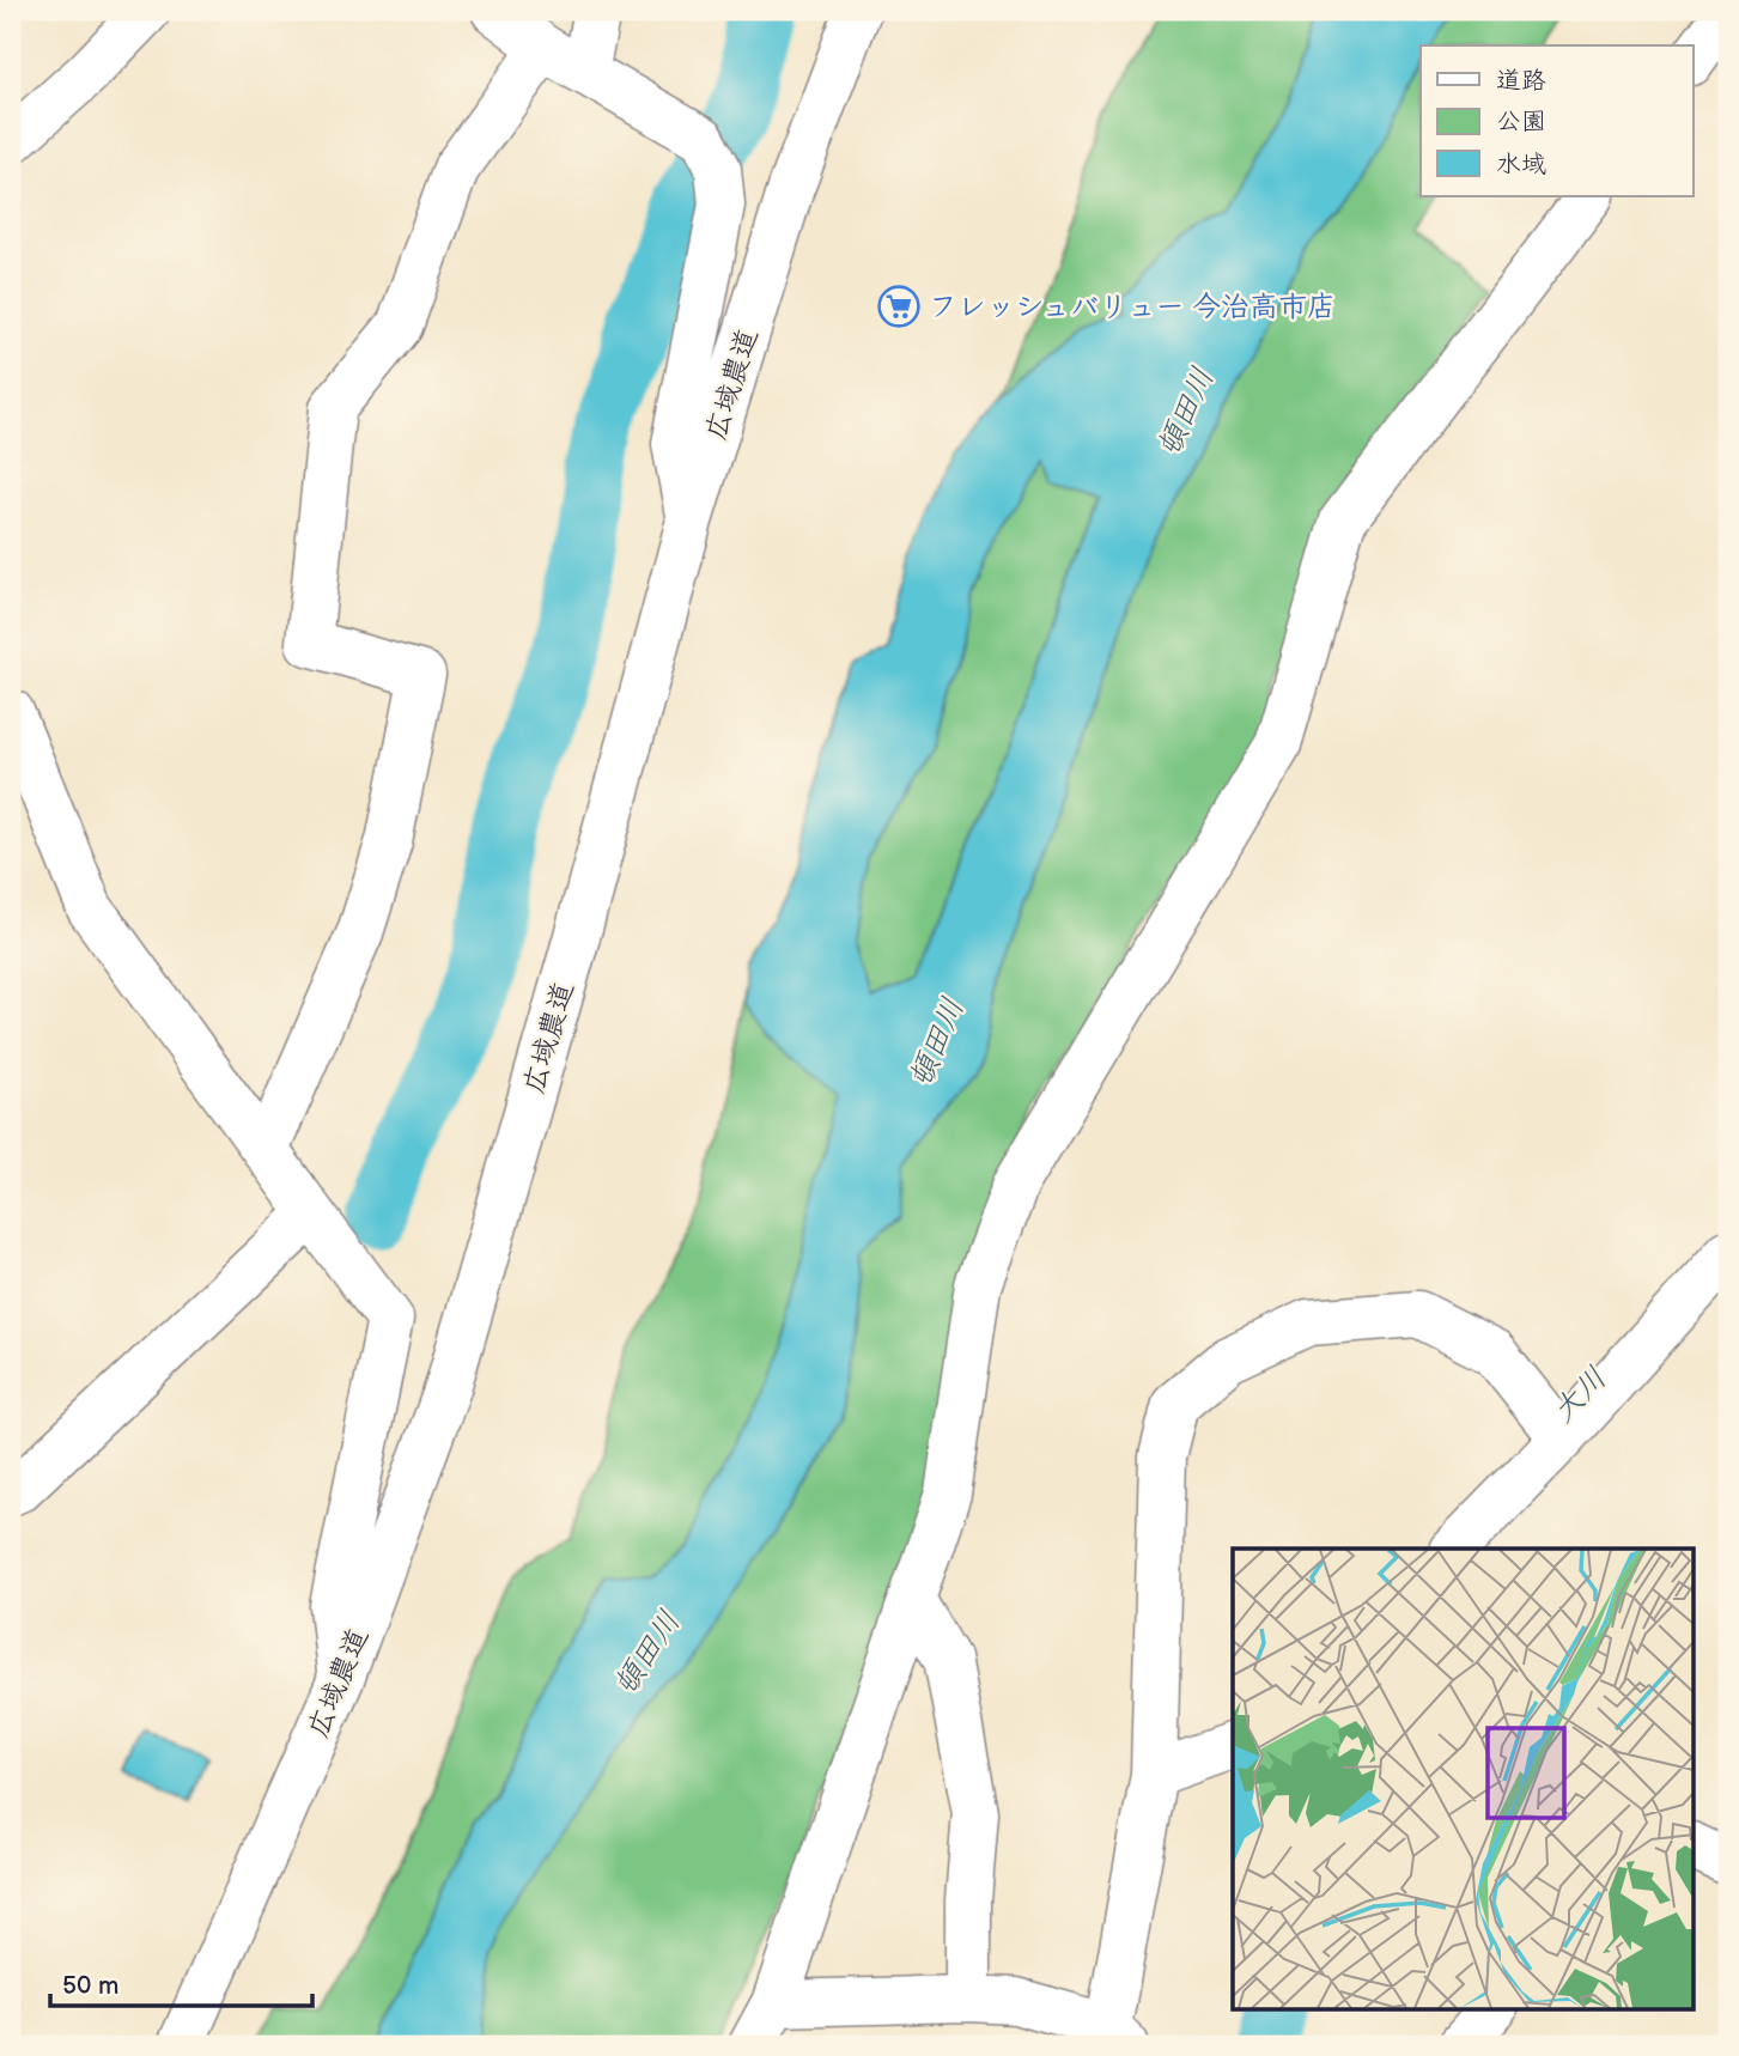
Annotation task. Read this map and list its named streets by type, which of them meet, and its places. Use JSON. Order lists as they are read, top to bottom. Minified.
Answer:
{"streets":{"street":["広域農道"]},"water":["頓田川","大川"],"places":{"supermarket":["フレッシュバリュー 今治高市店"]},"legend":["道路","公園","水域"],"scale_bar":"50 m"}
